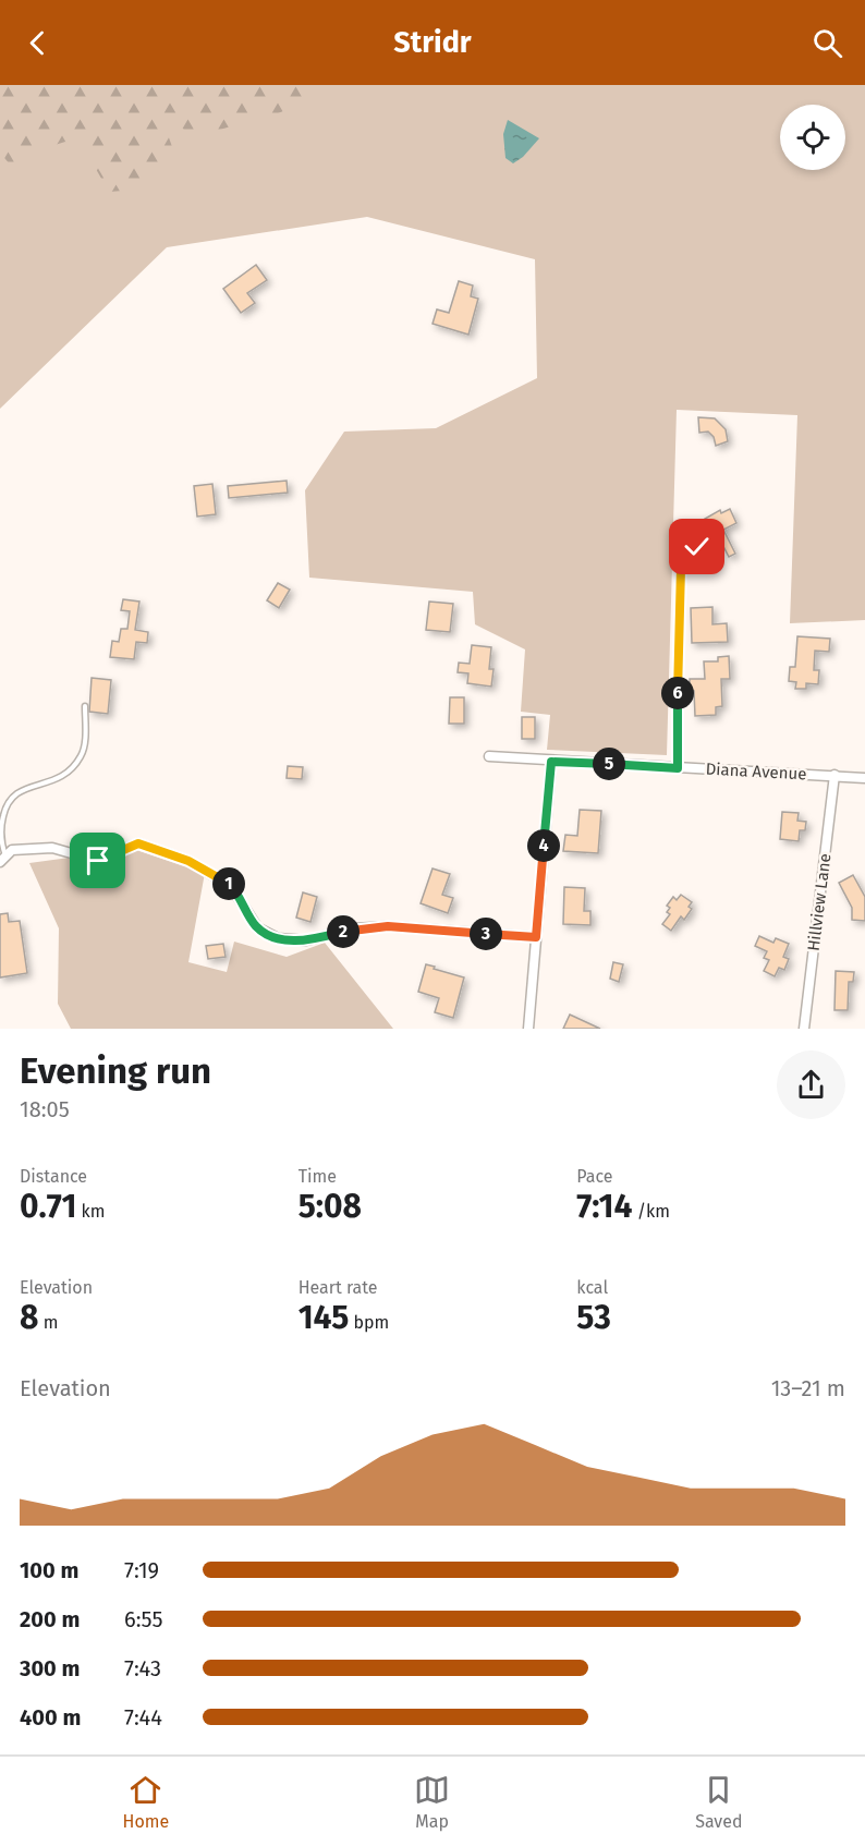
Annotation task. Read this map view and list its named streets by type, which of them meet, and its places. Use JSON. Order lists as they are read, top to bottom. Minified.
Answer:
{"streets":{"street":["Diana Avenue","Hillview Lane"]},"crossings":[["Diana Avenue","Hillview Lane"]],"page":{"header":"Stridr","pins":["6","5","4","1","2","3"],"heading":["Evening run","18:05"],"stats":[["Distance","0.71 km"],["Time","5:08"],["Pace","7:14 /km"],["Elevation","8 m"],["Heart rate","145 bpm"],["kcal","53"]],"chart":["Elevation","13–21 m"],"list":[{"name":"100 m","note":"7:19"},{"name":"200 m","note":"6:55"},{"name":"300 m","note":"7:43"},{"name":"400 m","note":"7:44"}],"tabs":["Home","Map","Saved"]}}
